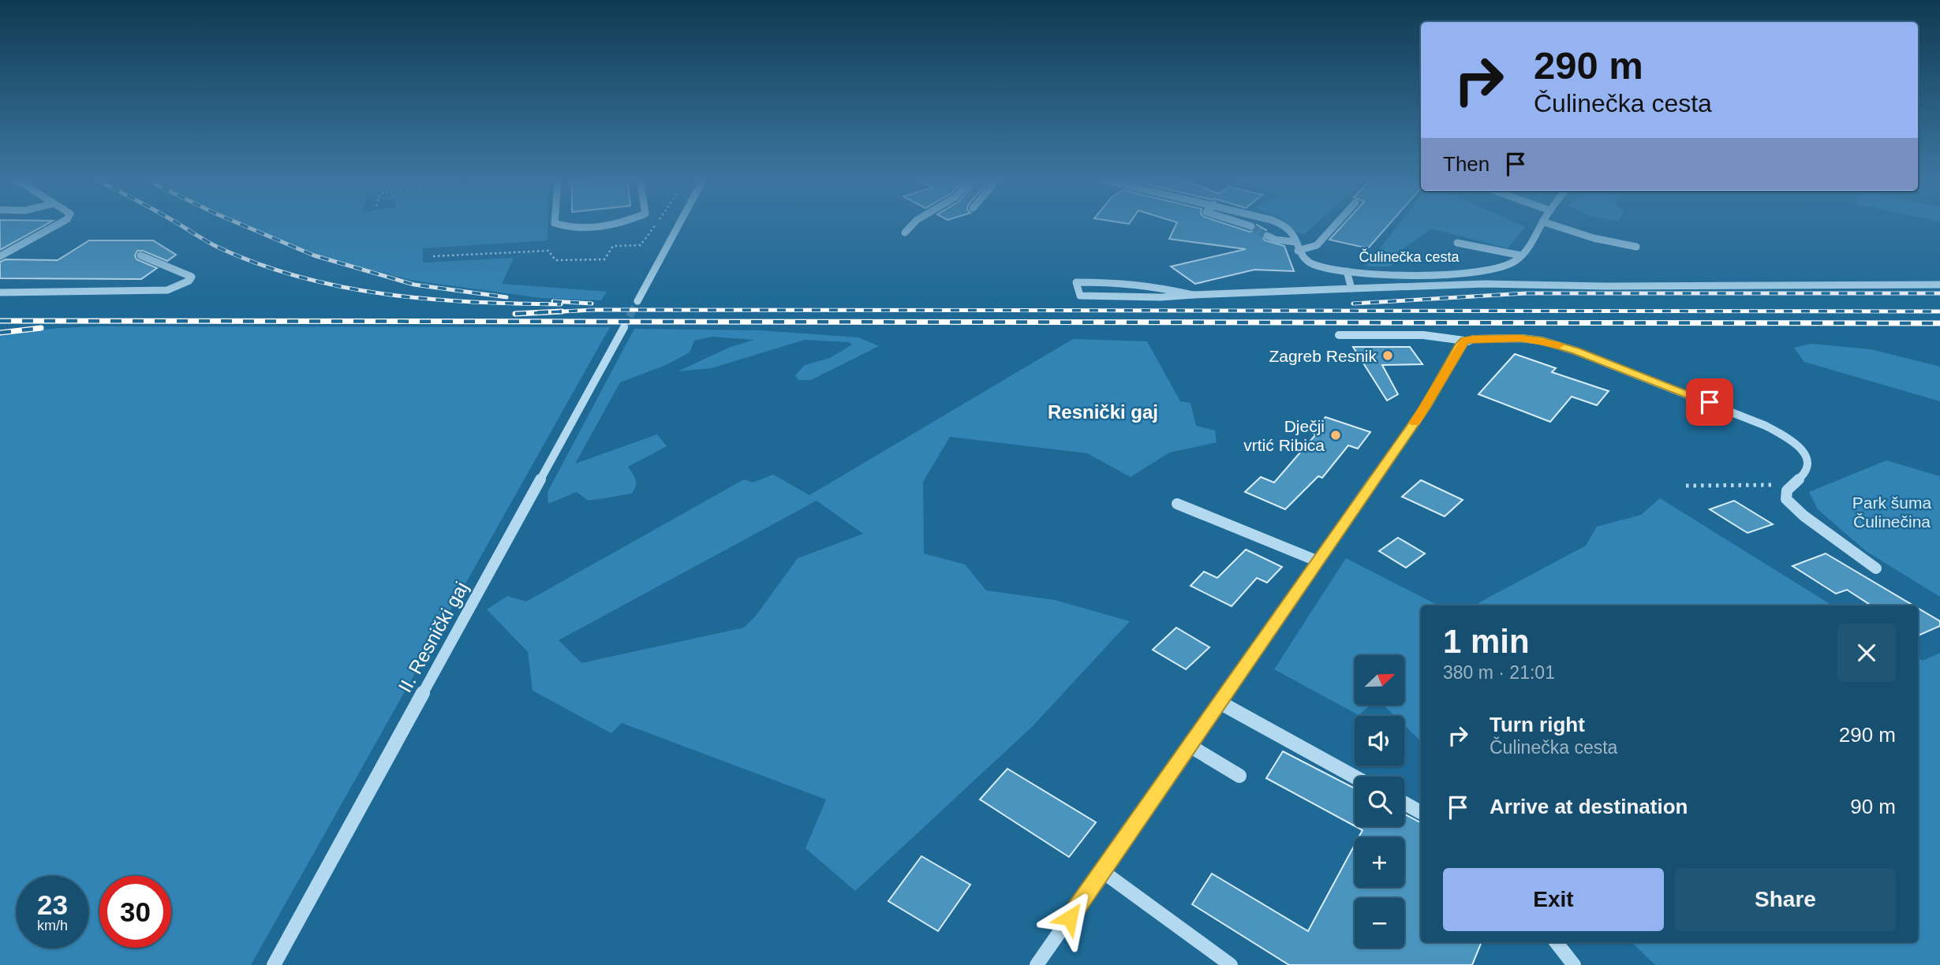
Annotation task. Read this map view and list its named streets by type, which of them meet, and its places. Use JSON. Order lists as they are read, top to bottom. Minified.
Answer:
{"streets":{"street":["Čulinečka cesta","II. Resnički gaj"]},"districts":["Resnički gaj"],"parks":["Park šuma Čulinečina"],"places":["Zagreb Resnik","Dječji vrtić Ribica"],"north":"top right","page":{"turn":["290 m","Čulinečka cesta"],"then":"Then","heading":["1 min","380 m · 21:01"],"map_buttons":["+","−"],"list":[{"name":"Turn right","note":"Čulinečka cesta","value":"290 m"},{"name":"Arrive at destination","value":"90 m"}],"buttons":["Exit","Share"],"speed":"23 km/h","limit":"30"}}
